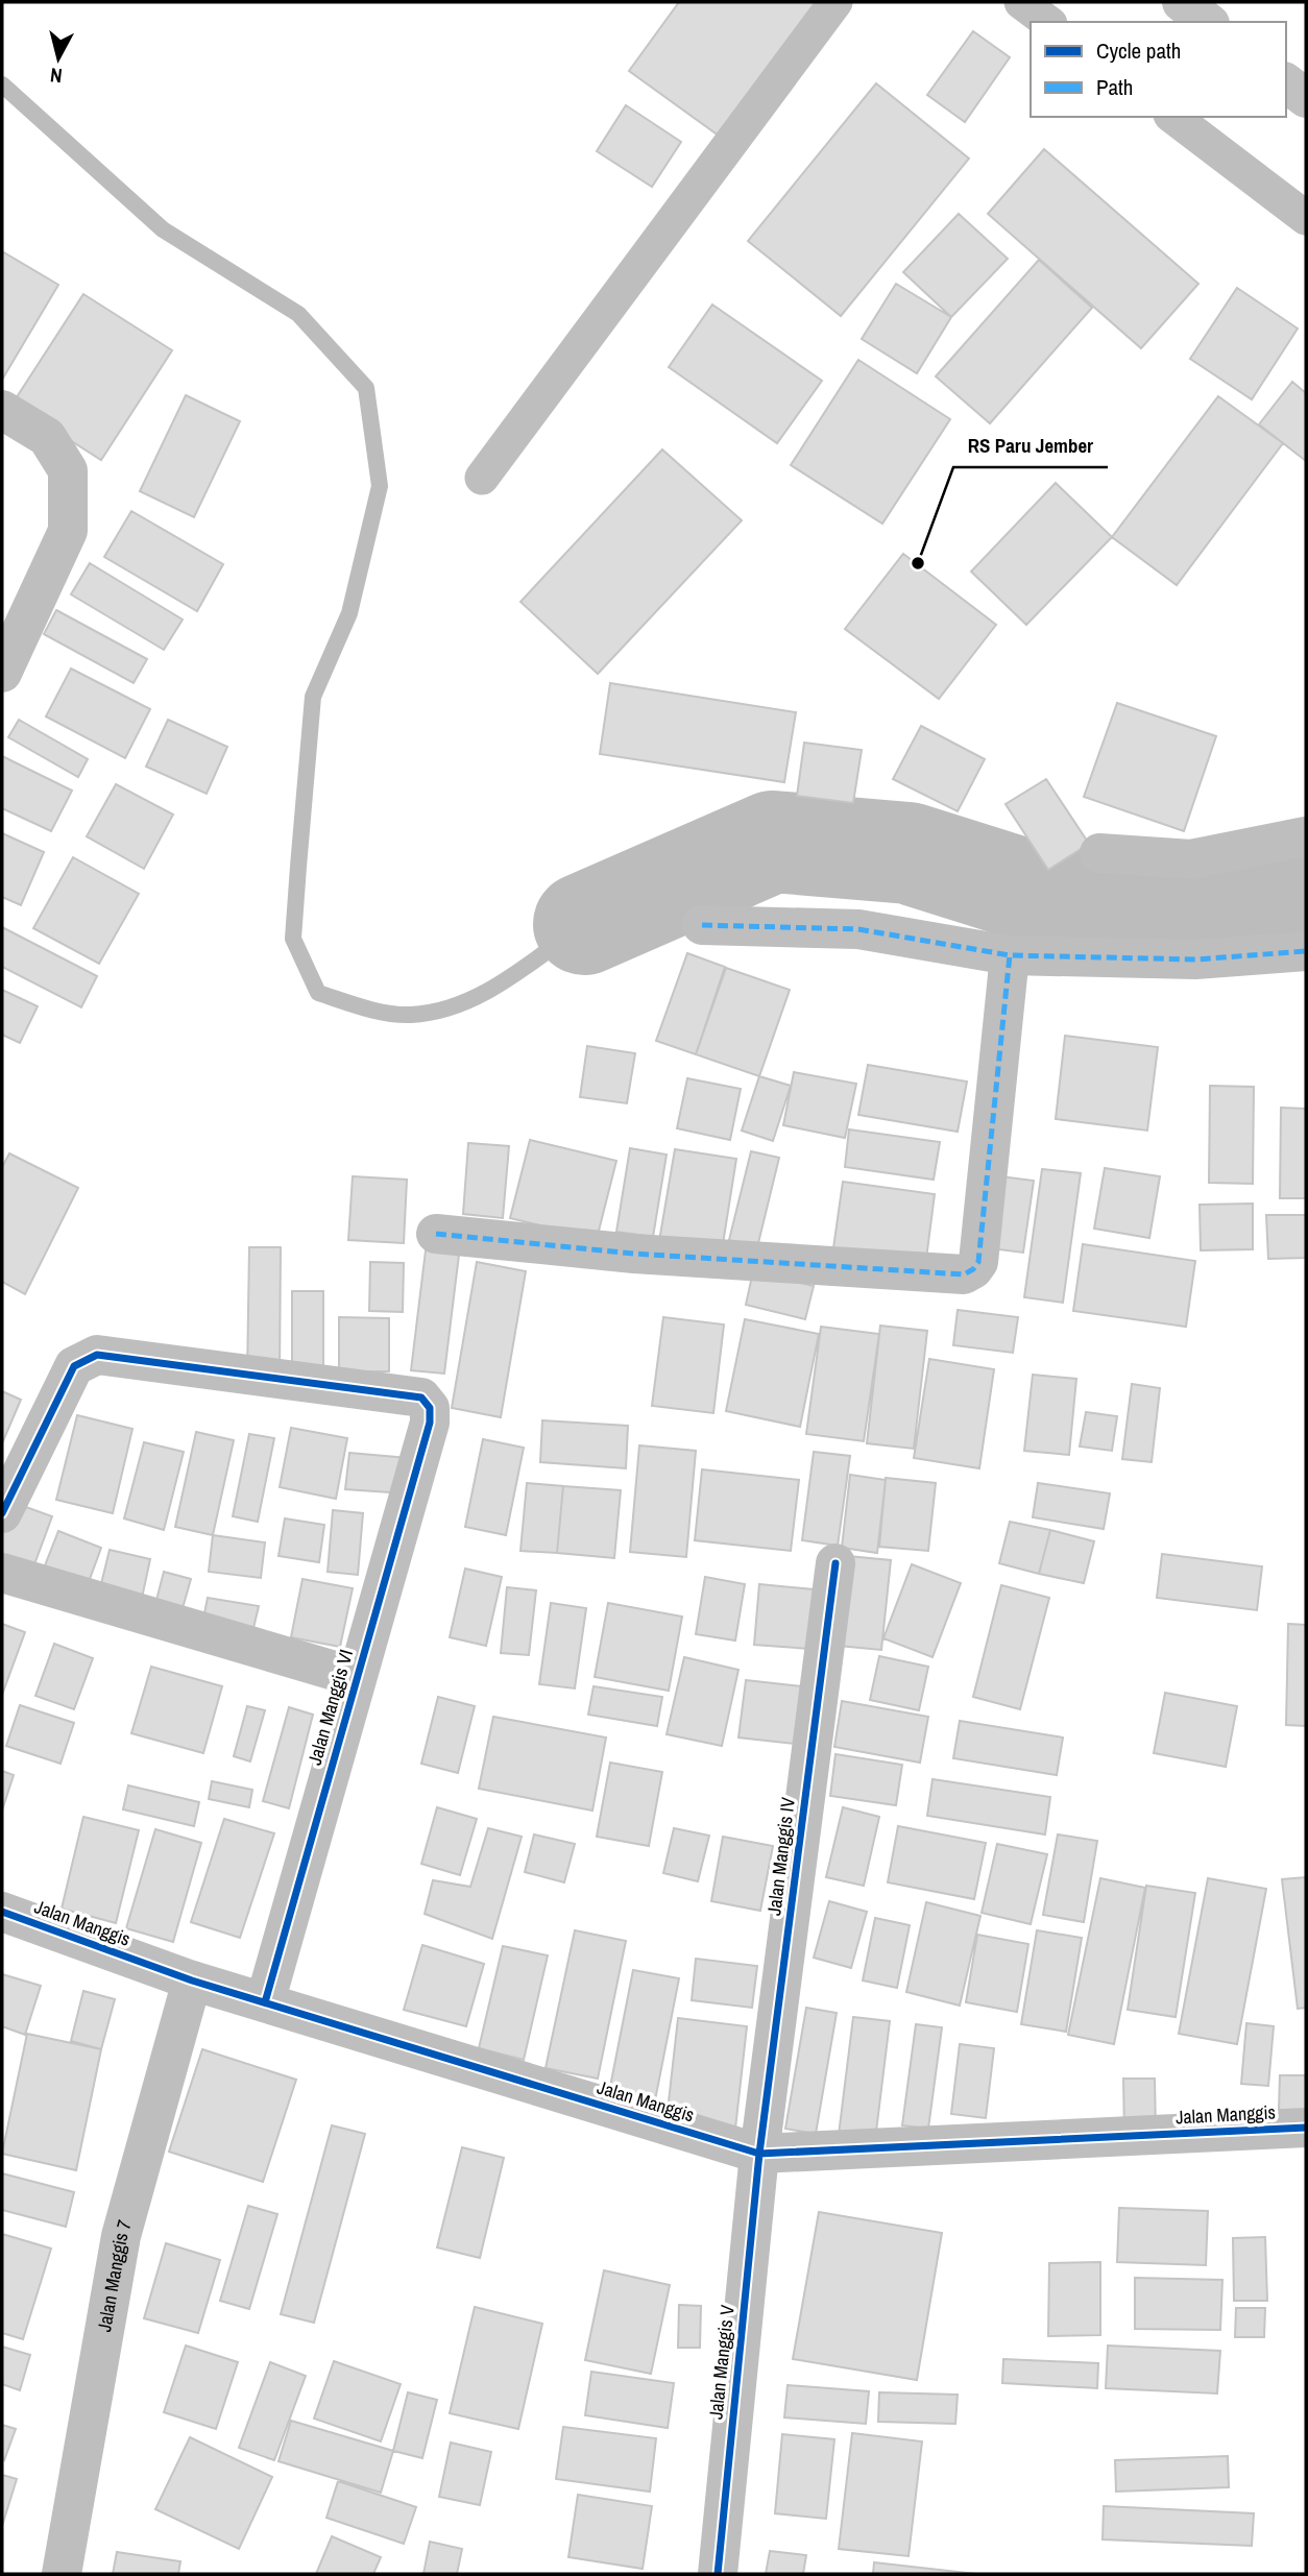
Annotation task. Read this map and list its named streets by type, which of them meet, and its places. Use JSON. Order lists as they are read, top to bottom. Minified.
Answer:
{"streets":{"street":["Jalan Manggis VI","Jalan Manggis IV","Jalan Manggis","Jalan Manggis 7","Jalan Manggis V"]},"crossings":[["Jalan Manggis VI","Jalan Manggis"],["Jalan Manggis IV","Jalan Manggis"],["Jalan Manggis IV","Jalan Manggis V"],["Jalan Manggis","Jalan Manggis 7"],["Jalan Manggis","Jalan Manggis V"]],"places":["RS Paru Jember"],"legend":["Cycle path","Path"],"north":"bottom"}
